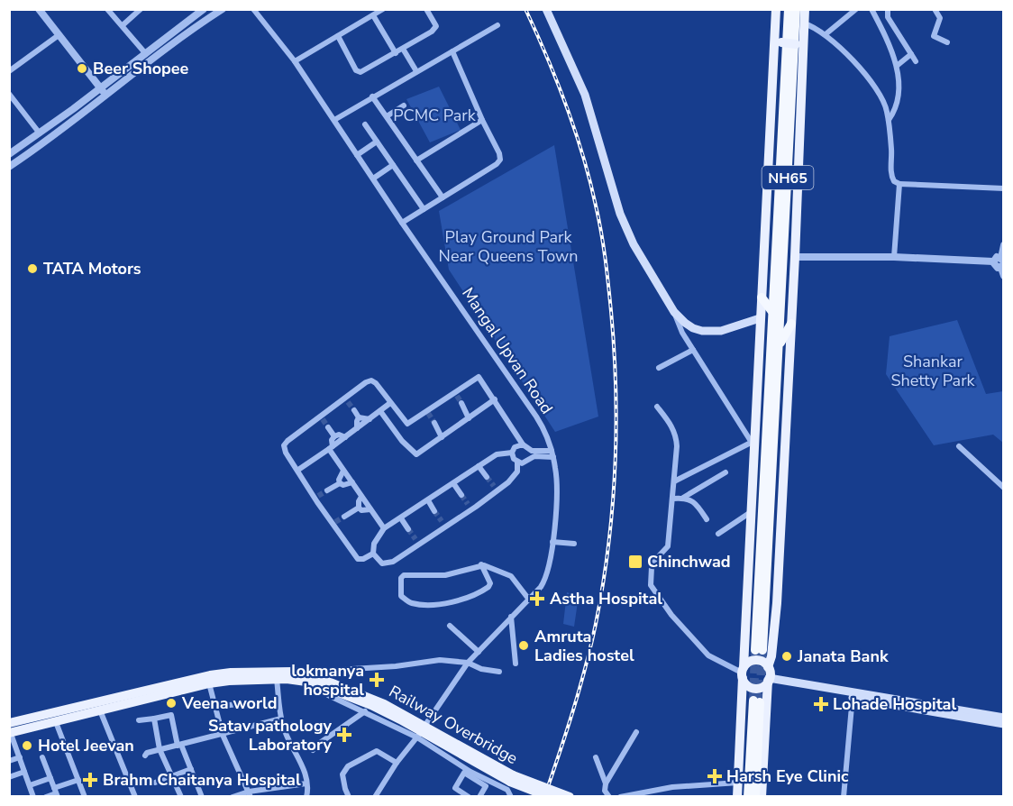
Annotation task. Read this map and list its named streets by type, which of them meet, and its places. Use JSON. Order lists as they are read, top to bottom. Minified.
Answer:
{"streets":{"highway":["NH65"],"main road":["Railway Overbridge"],"street":["Mangal Upvan Road"]},"parks":["PCMC Park","Play Ground Park Near Queens Town","Shankar Shetty Park"],"places":{"other":["Beer Shopee","TATA Motors","Amruta Ladies hostel","Janata Bank","Veena world","Hotel Jeevan"],"transit":["Chinchwad"],"health":["Astha Hospital","lokmanya hospital","Lohade Hospital","Satav pathology Laboratory","Harsh Eye Clinic","Brahm Chaitanya Hospital"]}}
